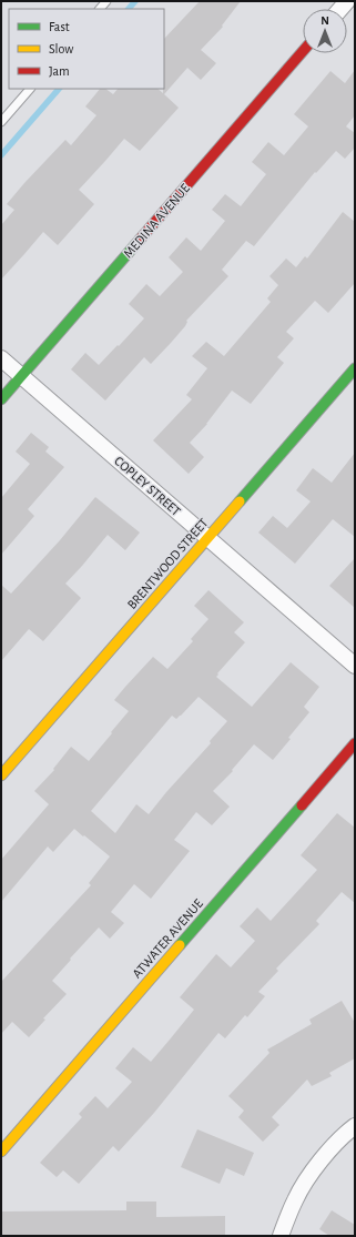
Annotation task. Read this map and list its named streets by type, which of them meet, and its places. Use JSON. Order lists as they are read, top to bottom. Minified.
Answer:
{"streets":{"street":["MEDINA AVENUE","COPLEY STREET","BRENTWOOD STREET","ATWATER AVENUE"]},"crossings":[["MEDINA AVENUE","COPLEY STREET"],["COPLEY STREET","BRENTWOOD STREET"]],"legend":["Fast","Slow","Jam"],"north":"top"}
